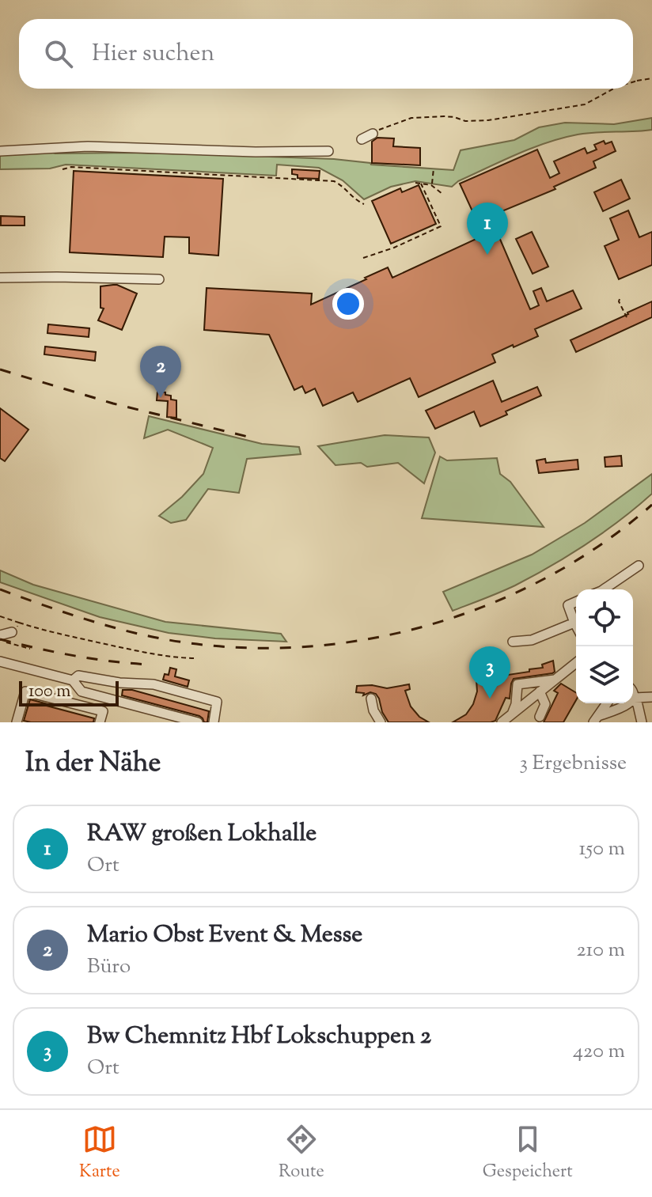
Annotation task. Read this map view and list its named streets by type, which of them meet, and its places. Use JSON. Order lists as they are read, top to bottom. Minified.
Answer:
{"scale_bar":"100 m","page":{"search":"Hier suchen","pins":["1","2","3"],"scale":"100 m","heading":["In der Nähe","3 Ergebnisse"],"list":[{"mark":"1","name":"RAW großen Lokhalle","note":"Ort","value":"150 m"},{"mark":"2","name":"Mario Obst Event & Messe","note":"Büro","value":"210 m"},{"mark":"3","name":"Bw Chemnitz Hbf Lokschuppen 2","note":"Ort","value":"420 m"}],"nav":["Karte","Route","Gespeichert"]}}
